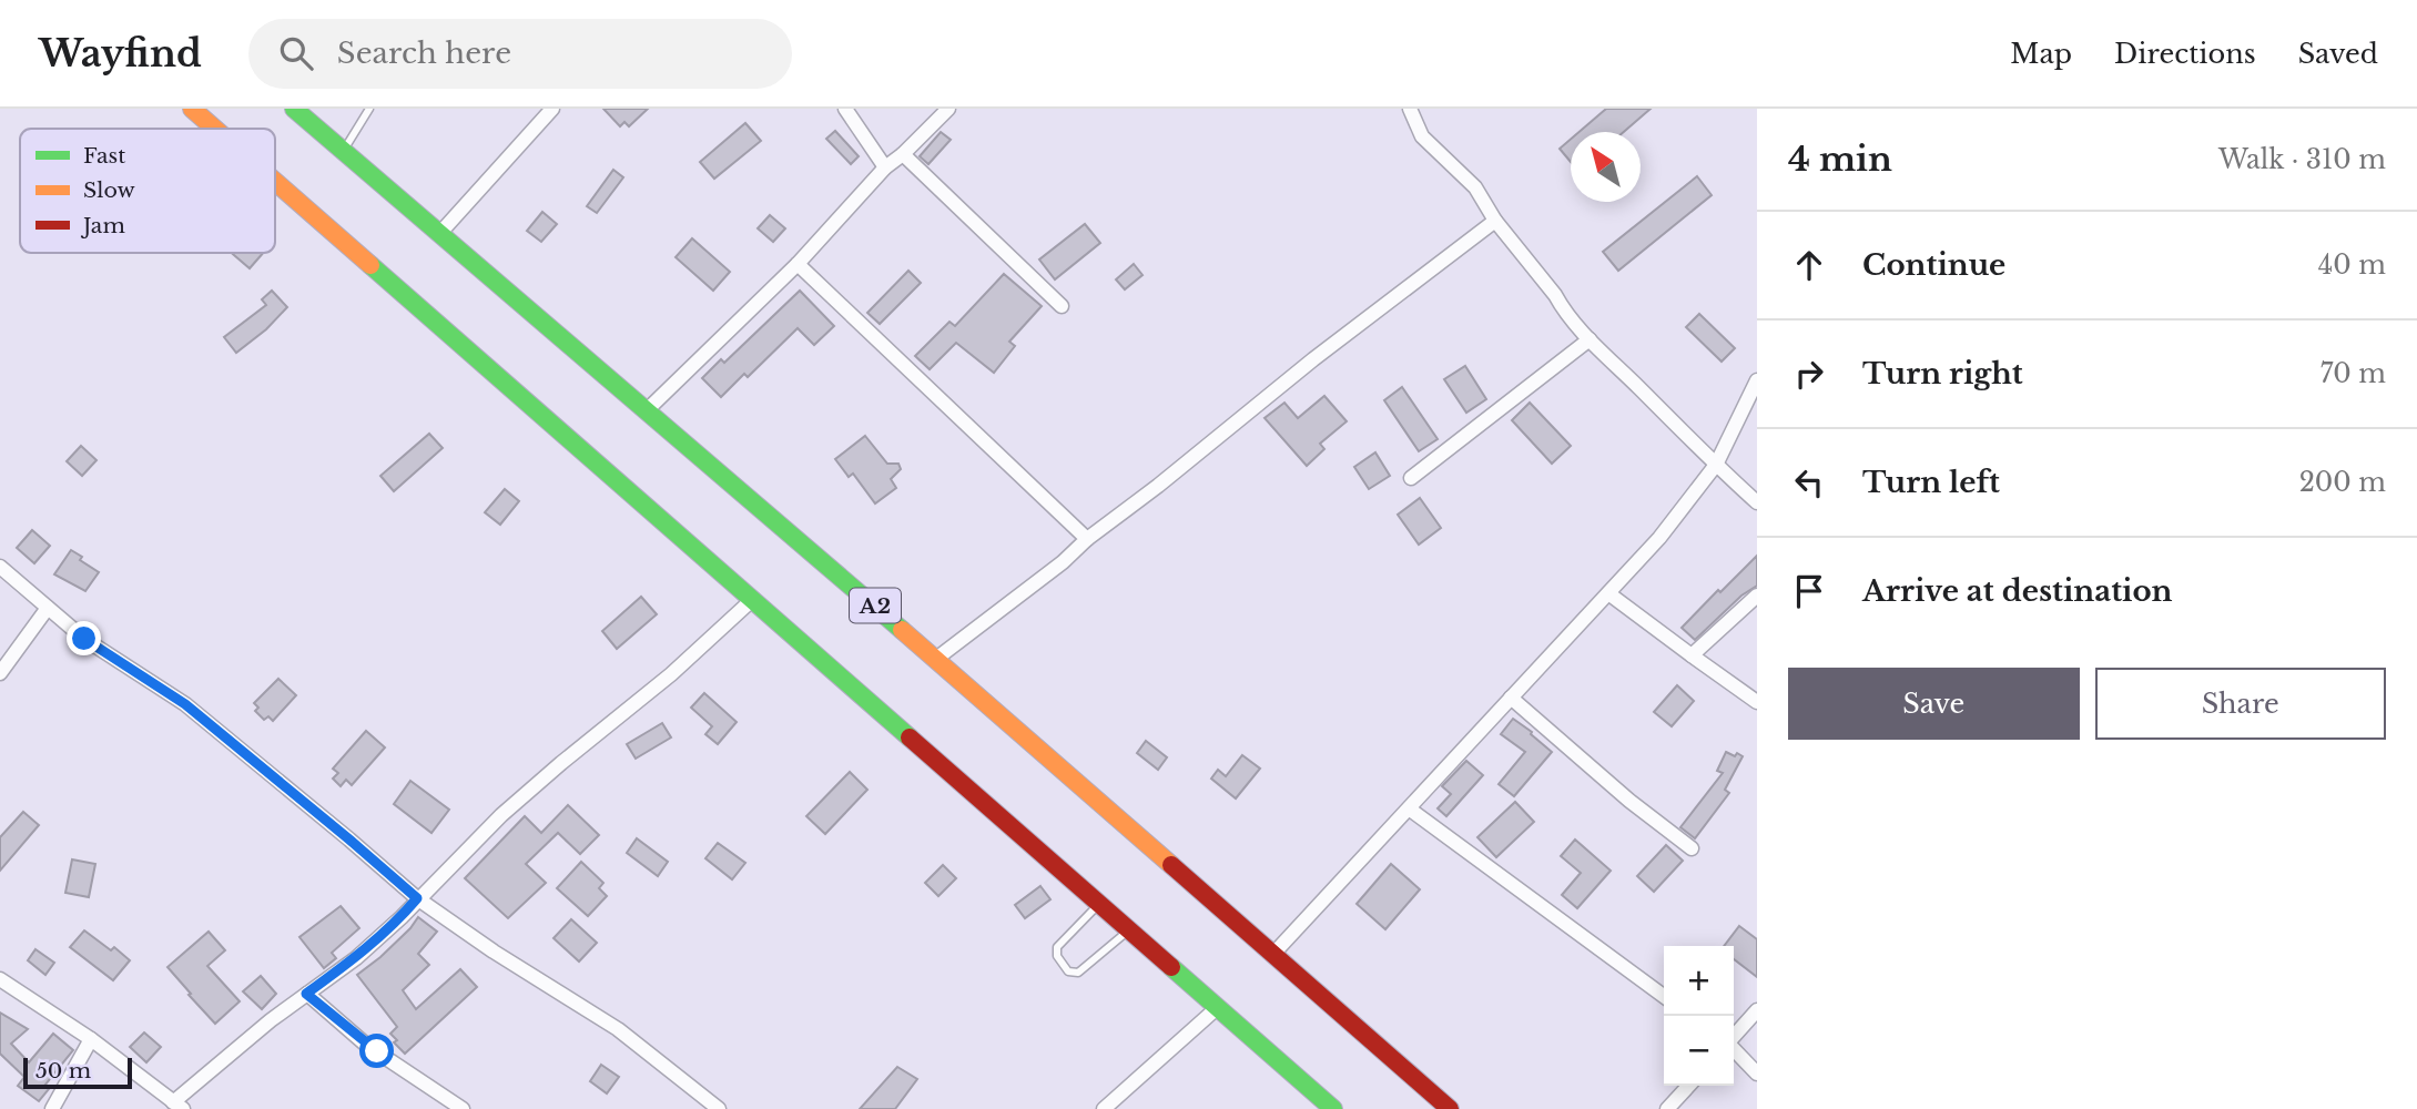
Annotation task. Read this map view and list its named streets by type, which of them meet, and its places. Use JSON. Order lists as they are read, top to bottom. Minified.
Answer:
{"streets":{"highway":["A2"]},"legend":["Fast","Slow","Jam"],"scale_bar":"50 m","north":"top left","page":{"header":"Wayfind","search":"Search here","nav":["Map","Directions","Saved"],"heading":["4 min","Walk · 310 m"],"list":[["Continue","40 m"],["Turn right","70 m"],["Turn left","200 m"],"Arrive at destination"],"buttons":["Save","Share"],"map_buttons":["+","−"],"scale":"50 m"}}
